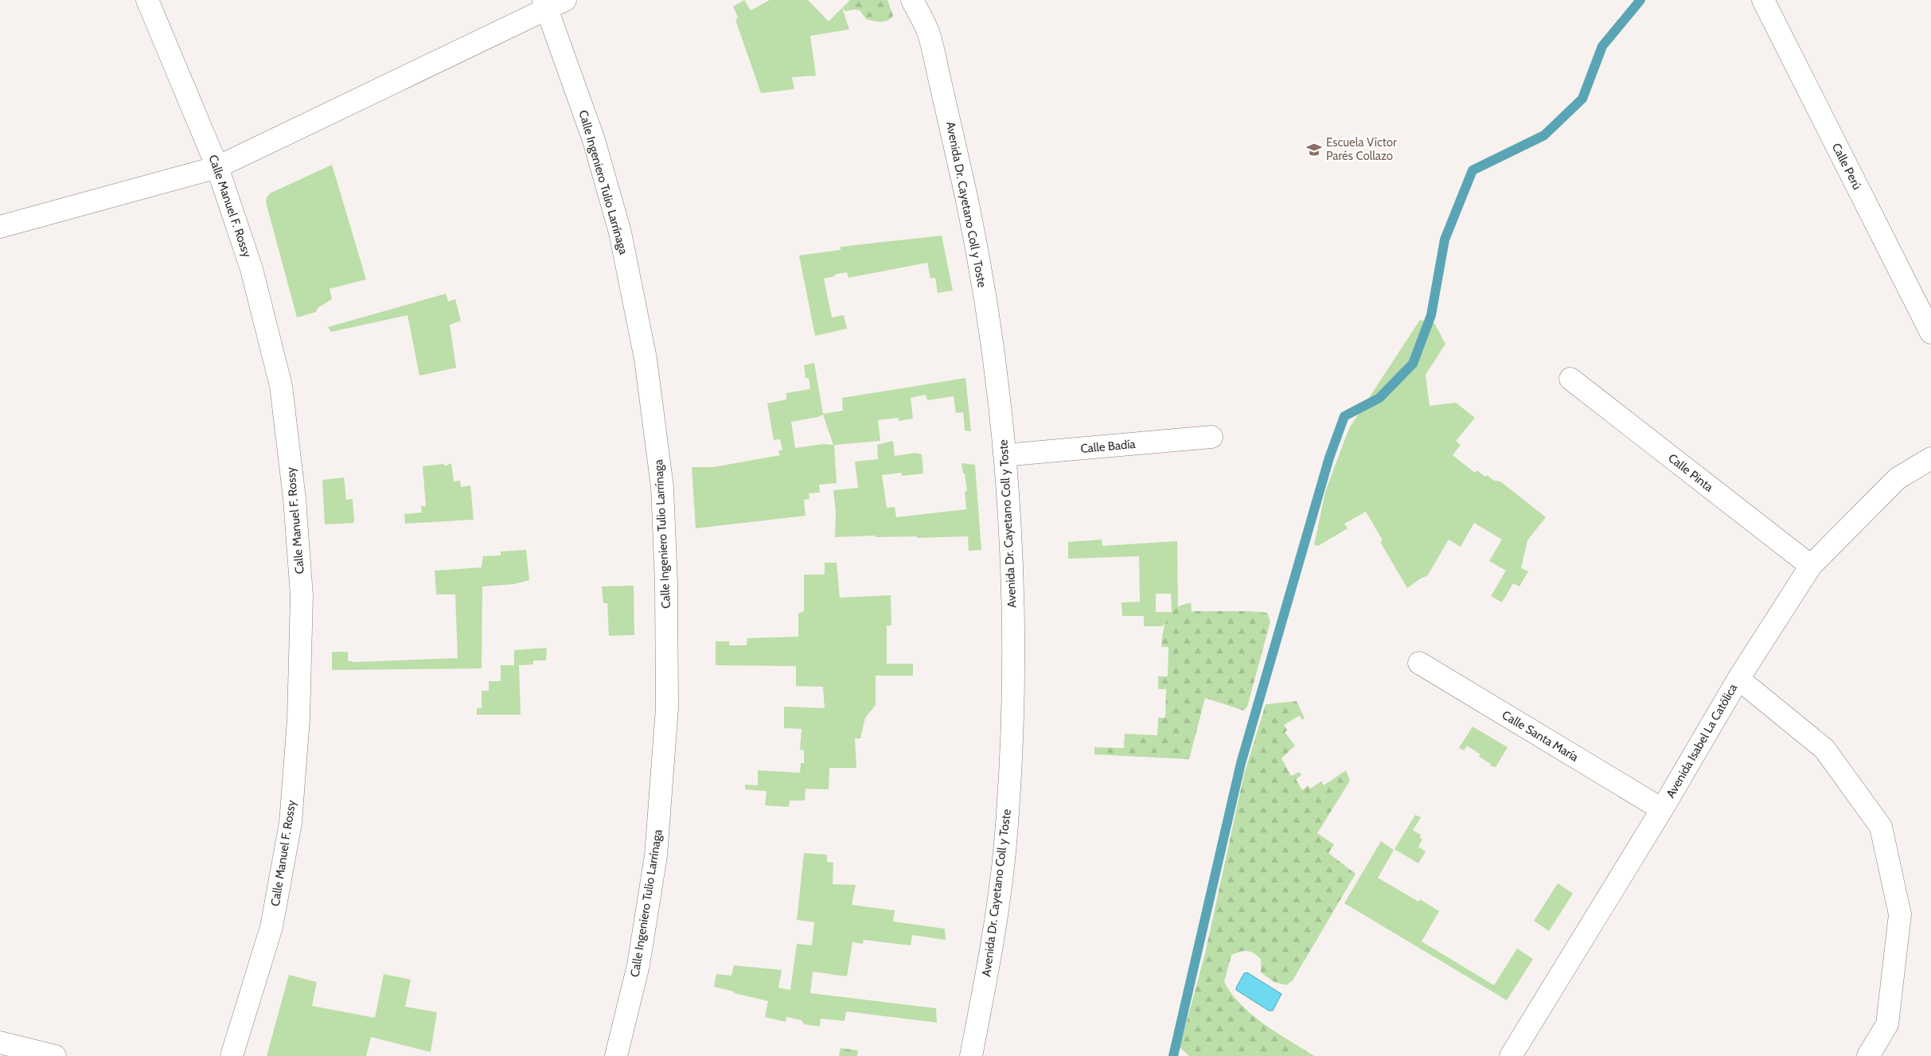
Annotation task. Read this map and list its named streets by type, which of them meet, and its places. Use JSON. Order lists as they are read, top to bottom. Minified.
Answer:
{"streets":{"street":["Calle Perú","Calle Ingeniero Tulio Larrínaga","Avenida Dr. Cayetano Coll y Toste","Calle Manuel F. Rossy","Calle Badía","Calle Pinta","Calle Santa María","Avenida Isabel La Católica"]},"crossings":[["Avenida Dr. Cayetano Coll y Toste","Calle Badía"],["Calle Pinta","Avenida Isabel La Católica"],["Calle Santa María","Avenida Isabel La Católica"]],"places":{"school or university":["Escuela Víctor Parés Collazo"]}}
